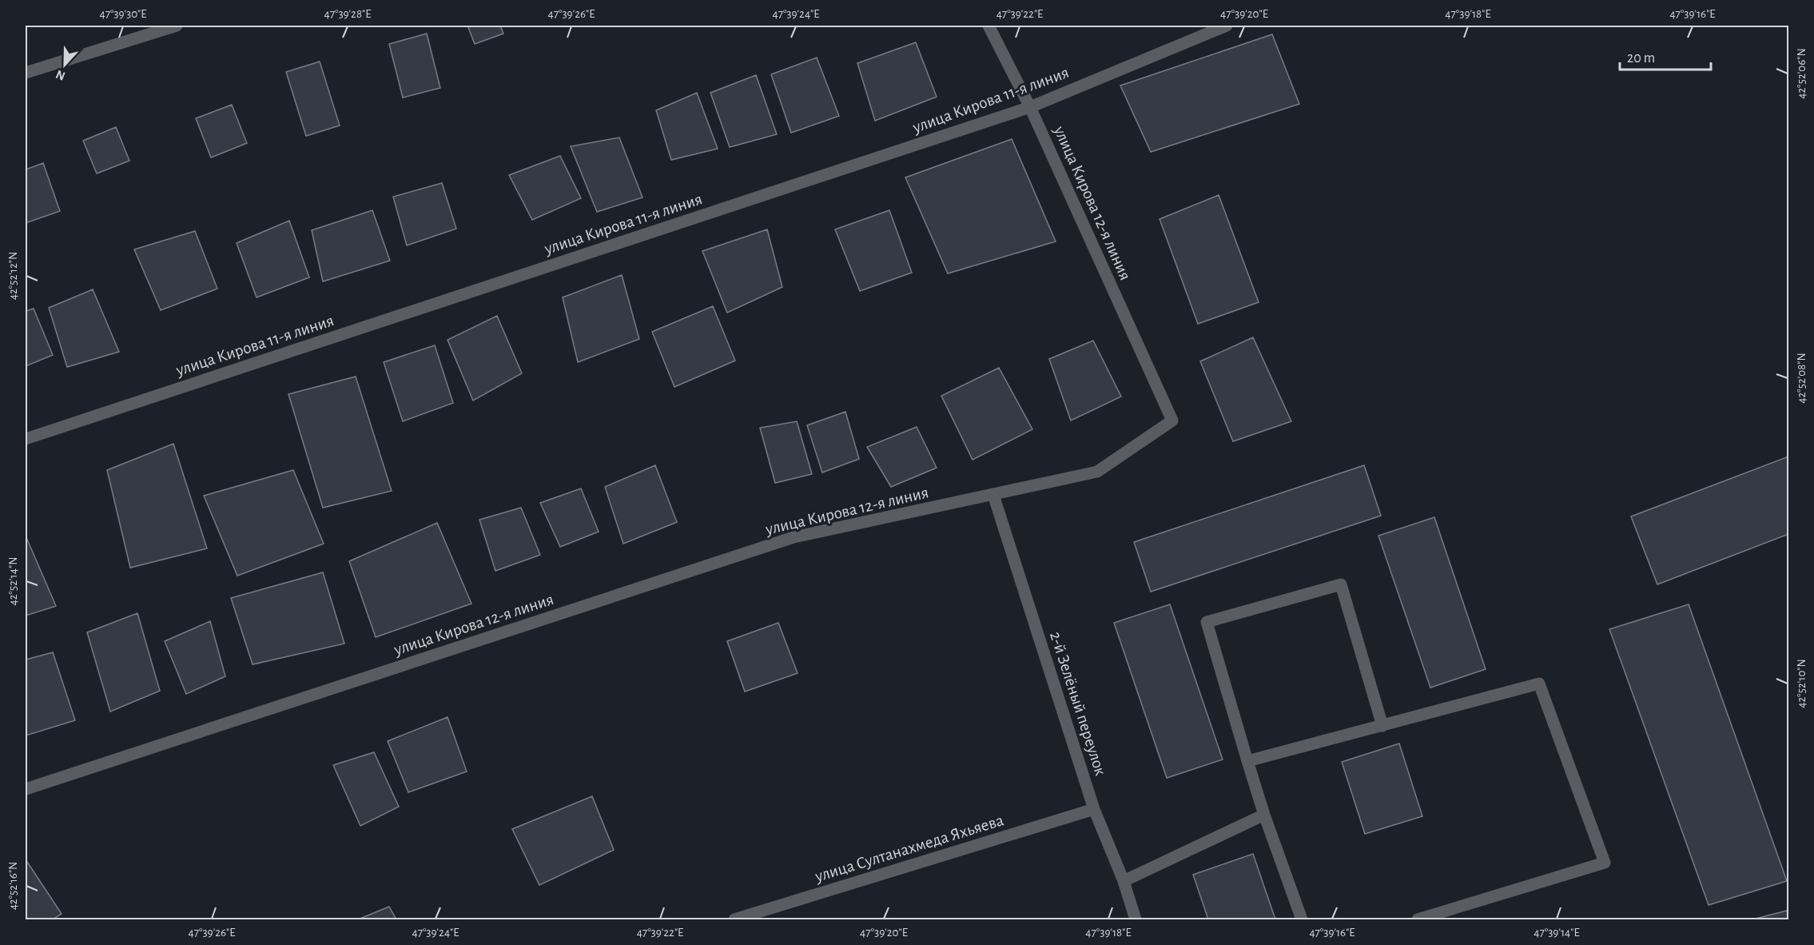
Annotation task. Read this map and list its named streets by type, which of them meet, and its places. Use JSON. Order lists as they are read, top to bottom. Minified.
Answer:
{"streets":{"street":["улица Кирова 11-я линия","улица Кирова 12-я линия","2-й Зелёный переулок","улица Султанахмеда Яхьяева"]},"crossings":[["улица Кирова 11-я линия","улица Кирова 12-я линия"],["улица Кирова 12-я линия","2-й Зелёный переулок"],["2-й Зелёный переулок","улица Султанахмеда Яхьяева"]],"scale_bar":"20 m","north":"bottom","coordinates":["47°39'30\"E","47°39'28\"E","47°39'26\"E","47°39'24\"E","47°39'22\"E","47°39'20\"E","47°39'18\"E","47°39'16\"E","42°52'06\"N","42°52'12\"N","42°52'08\"N","42°52'14\"N","42°52'10\"N","42°52'16\"N","47°39'14\"E"]}
